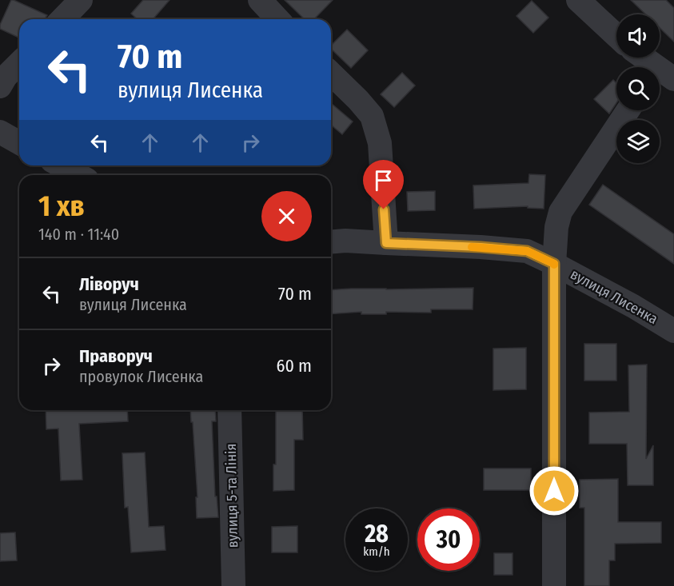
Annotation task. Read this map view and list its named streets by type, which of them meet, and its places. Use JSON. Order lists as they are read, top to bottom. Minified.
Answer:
{"streets":{"street":["вулиця Лисенка","вулиця 5-та Лінія"]},"page":{"turn":["70 m","вулиця Лисенка"],"heading":["1 хв","140 m · 11:40"],"list":[{"name":"Ліворуч","note":"вулиця Лисенка","value":"70 m"},{"name":"Праворуч","note":"провулок Лисенка","value":"60 m"}],"speed":"28 km/h","limit":"30"}}
